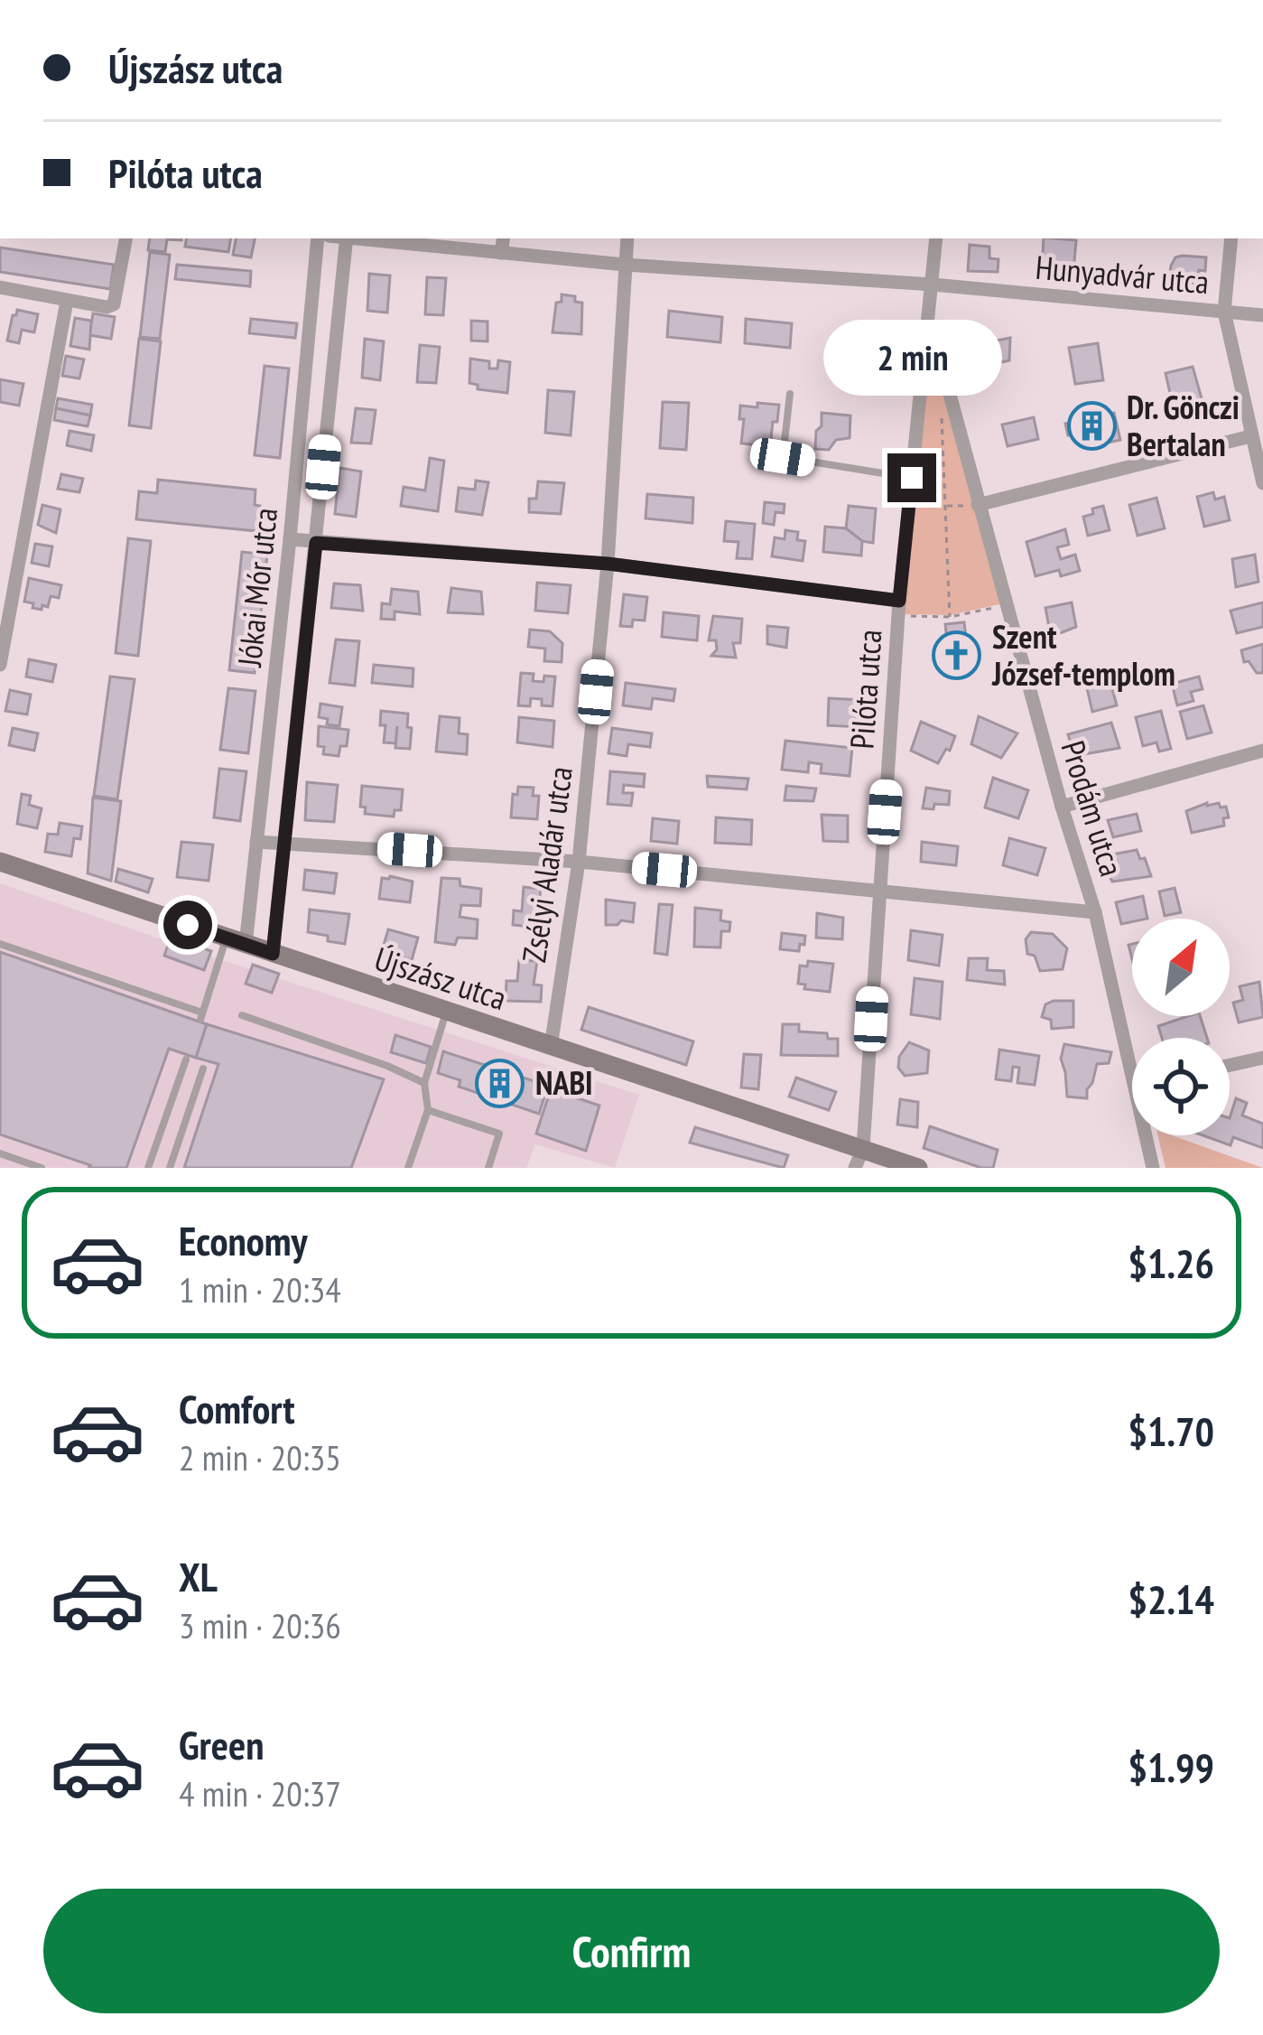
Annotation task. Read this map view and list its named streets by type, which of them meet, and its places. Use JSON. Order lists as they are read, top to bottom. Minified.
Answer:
{"streets":{"street":["Hunyadvár utca","Jókai Mór utca","Pilóta utca","Prodám utca","Zsélyi Aladár utca","Újszász utca"]},"crossings":[["Hunyadvár utca","Pilóta utca"],["Hunyadvár utca","Zsélyi Aladár utca"],["Jókai Mór utca","Újszász utca"],["Pilóta utca","Prodám utca"],["Pilóta utca","Újszász utca"],["Zsélyi Aladár utca","Újszász utca"]],"places":{"building":["Dr. Gönczi Bertalan","NABI"],"church":["Szent József-templom"]},"north":"top right","page":{"banner":["Újszász utca","Pilóta utca"],"bubble":"2 min","list":[{"name":"Economy","note":"1 min · 20:34","value":"$1.26"},{"name":"Comfort","note":"2 min · 20:35","value":"$1.70"},{"name":"XL","note":"3 min · 20:36","value":"$2.14"},{"name":"Green","note":"4 min · 20:37","value":"$1.99"}],"buttons":"Confirm"}}
